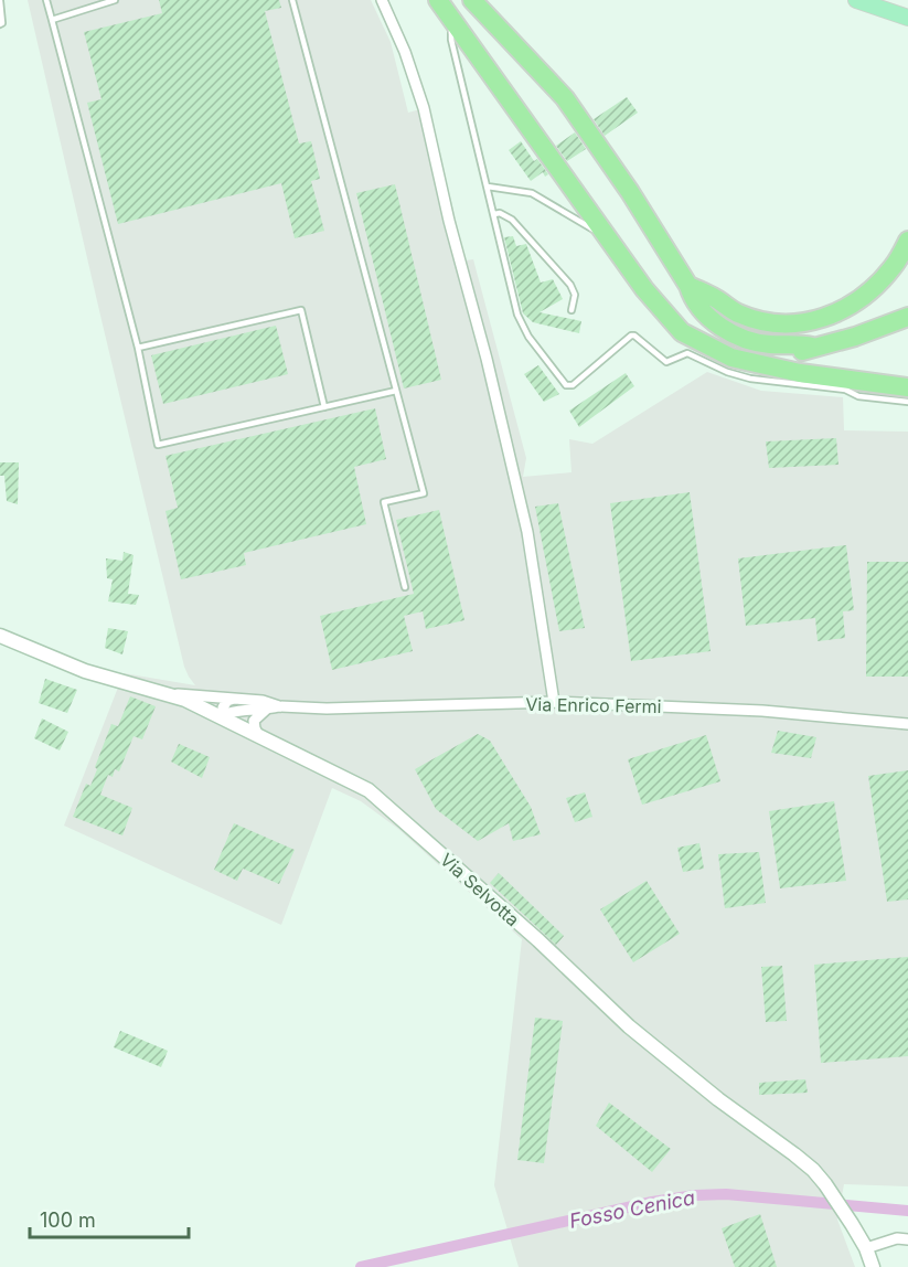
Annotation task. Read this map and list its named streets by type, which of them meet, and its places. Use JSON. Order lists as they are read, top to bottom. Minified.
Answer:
{"streets":{"street":["Via Enrico Fermi","Via Selvotta"]},"crossings":[["Via Enrico Fermi","Via Selvotta"]],"water":["Fosso Cenica"],"scale_bar":"100 m"}
